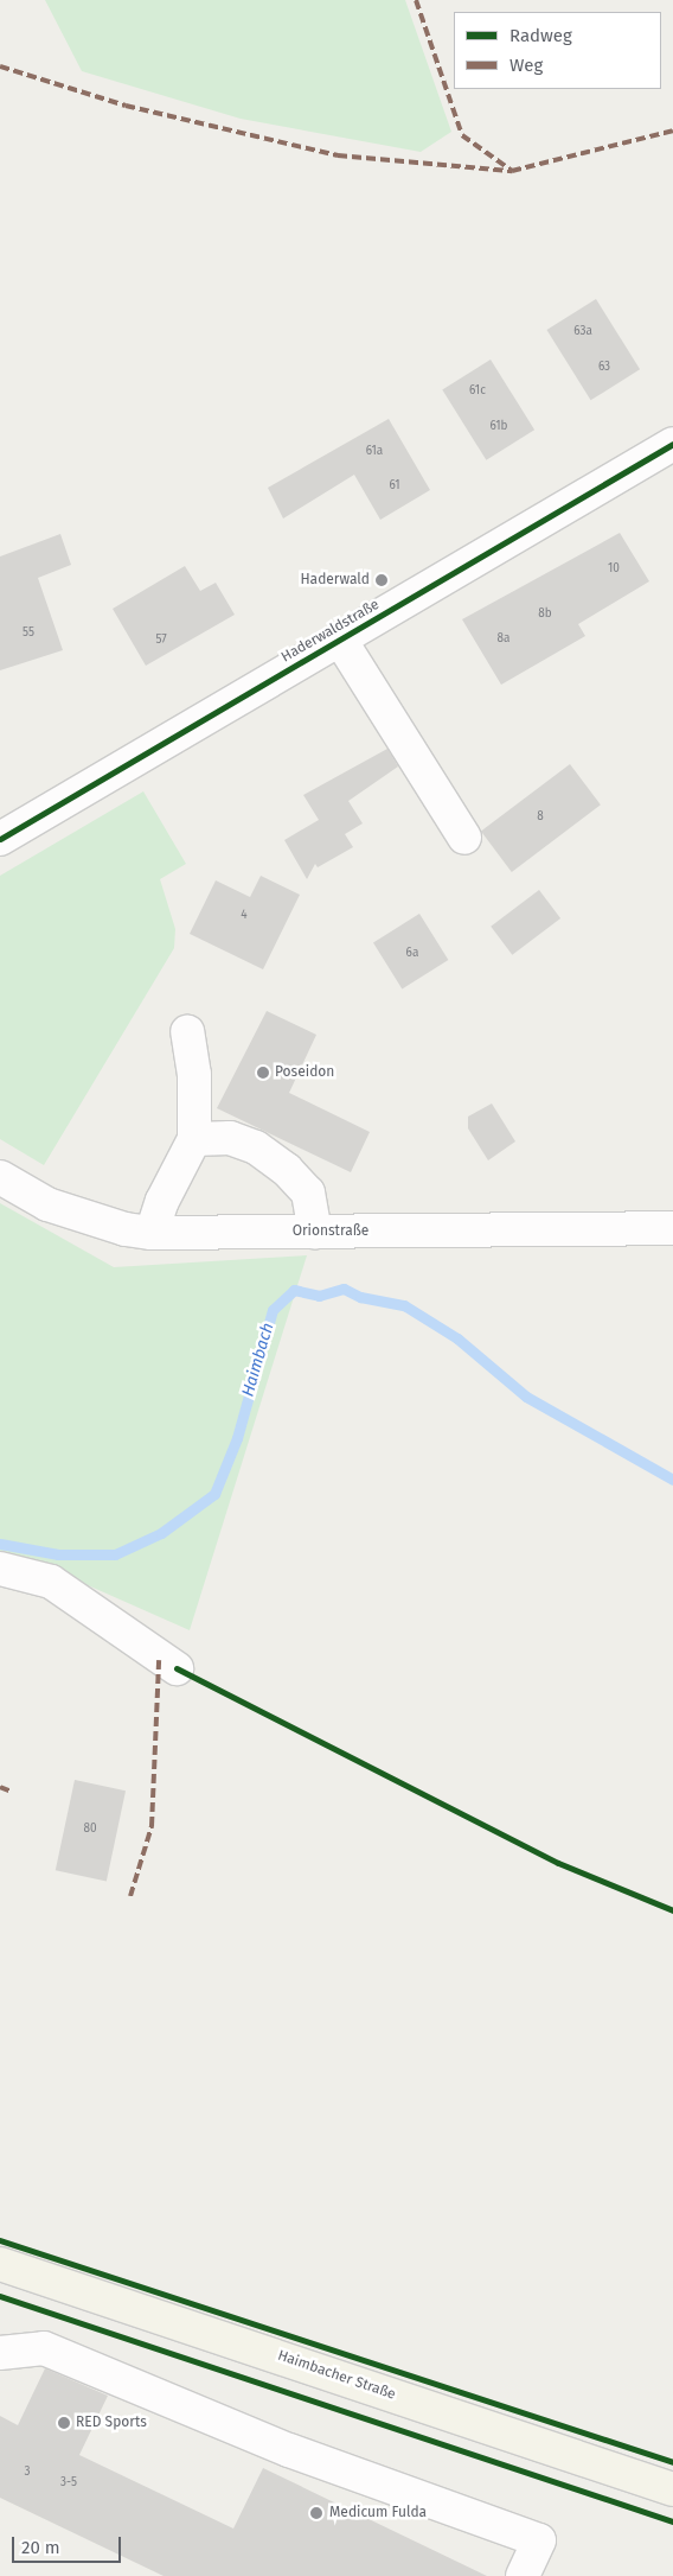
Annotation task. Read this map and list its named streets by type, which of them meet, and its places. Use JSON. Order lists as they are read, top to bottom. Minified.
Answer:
{"streets":{"main road":["Haimbacher Straße"],"street":["Haderwaldstraße","Orionstraße"]},"water":["Haimbach"],"places":["Haderwald","Poseidon","RED Sports","Medicum Fulda"],"house_numbers":["63a","63","61c","61b","61a","61","10","8b","55","8a","57","8","4","6a","80","3","3-5"],"legend":["Radweg","Weg"],"scale_bar":"20 m"}
